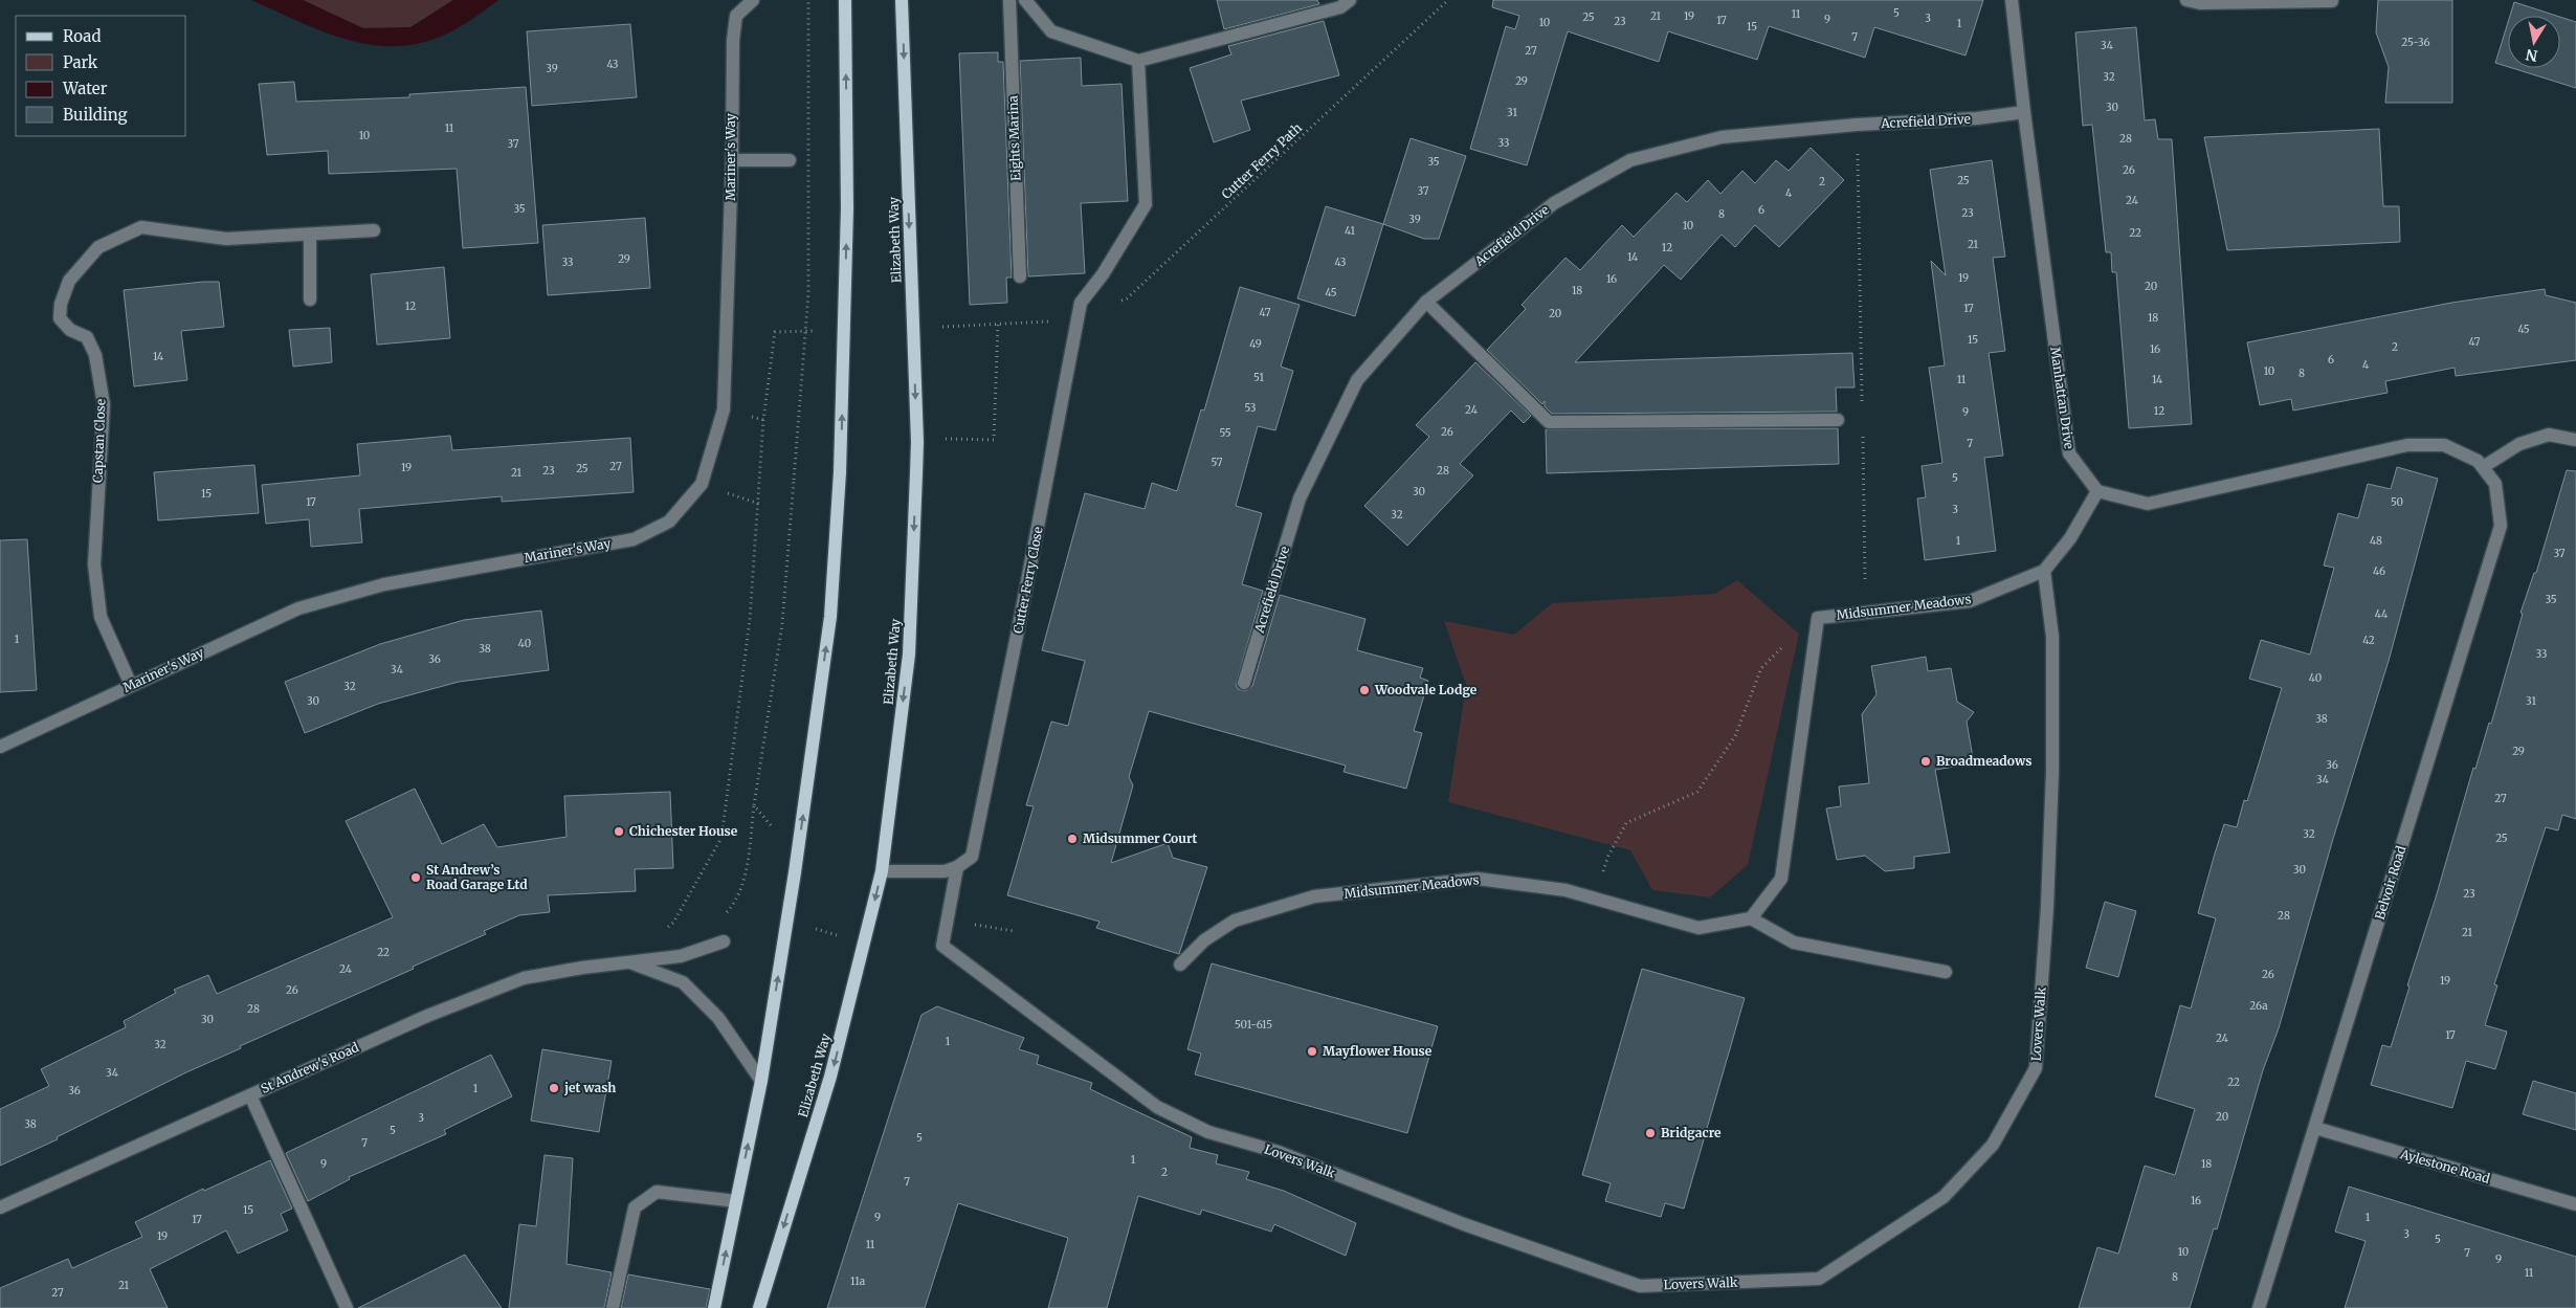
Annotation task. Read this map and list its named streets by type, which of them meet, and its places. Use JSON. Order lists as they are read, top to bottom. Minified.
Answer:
{"streets":{"main road":["Elizabeth Way"],"street":["Acrefield Drive","Eights Marina","Mariner's Way","Manhattan Drive","Capstan Close","Cutter Ferry Close","Midsummer Meadows","Belvoir Road","Lovers Walk","St Andrew's Road","Aylestone Road"],"path":["Cutter Ferry Path"]},"crossings":[["Acrefield Drive","Manhattan Drive"],["Mariner's Way","Capstan Close"],["Cutter Ferry Path","Cutter Ferry Close"],["Cutter Ferry Close","Lovers Walk"],["Midsummer Meadows","Lovers Walk"],["Belvoir Road","Aylestone Road"]],"places":["Woodvale Lodge","Broadmeadows","Chichester House","Midsummer Court","St Andrew’s Road Garage Ltd","Mayflower House","jet wash","Bridgacre"],"house_numbers":["5","11","21","19","25","3","9","17","23","10","1","15","7","25-36","34","27","43","39","32","29","30","31","11","10","28","33","37","35","26","25","2","37","4","24","35","6","23","8","39","10","41","22","21","12","14","29","33","43","19","16","20","18","45","12","17","47","20","18","45","15","47","49","2","16","14","6","4","10","8","51","11","14","53","24","12","9","26","55","7","57","27","19","25","23","28","21","5","30","15","17","50","3","32","1","48","37","46","35","44","1","42","40","38","33","36","34","40","32","30","31","38","29","36","34","27","32","25","30","23","28","21","22","24","26","19","26","26a","28","30","501-615","17","24","1","32","34","22","1","36","20","3","38","5","5","7","1","9","18","2","7","16","15","9","1","17","3","19","5","11","10","7","9","11","8","11a","21","27"],"legend":["Road","Park","Water","Building"],"north":"bottom"}
